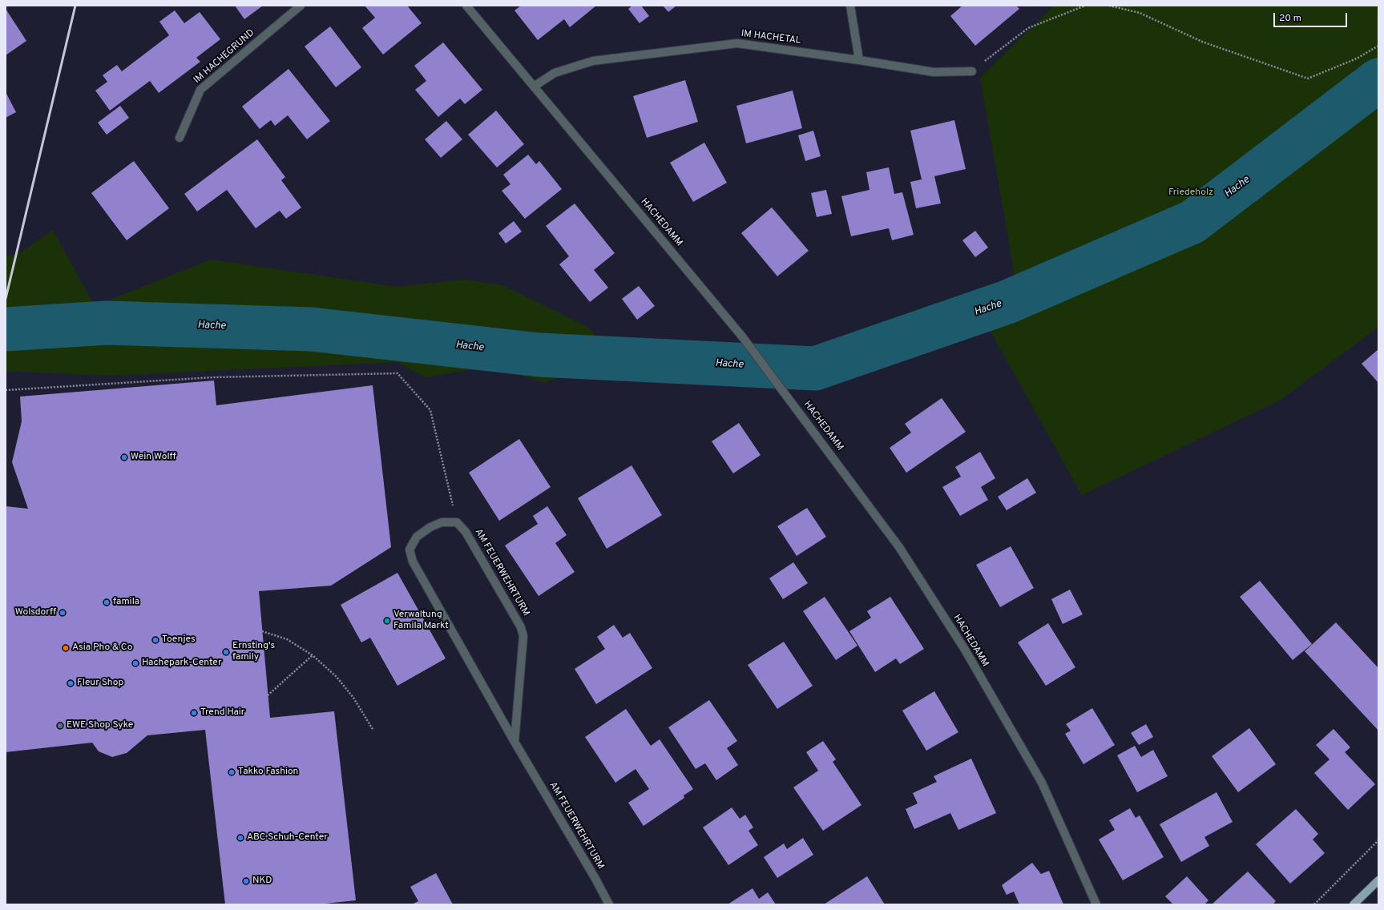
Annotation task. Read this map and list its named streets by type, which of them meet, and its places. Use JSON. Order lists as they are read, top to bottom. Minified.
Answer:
{"streets":{"street":["IM HACHETAL","IM HACHEGRUND","HACHEDAMM","AM FEUERWEHRTURM"]},"crossings":[["IM HACHETAL","HACHEDAMM"]],"water":["Hache"],"parks":["Friedeholz"],"places":["Wein Wolff","famila","Wolsdorff","Verwaltung Famila Markt","Toenjes","Asia Pho & Co","Ernsting's family","Hachepark-Center","Fleur Shop","Trend Hair","EWE Shop Syke","Takko Fashion","ABC Schuh-Center","NKD"],"scale_bar":"20 m"}
